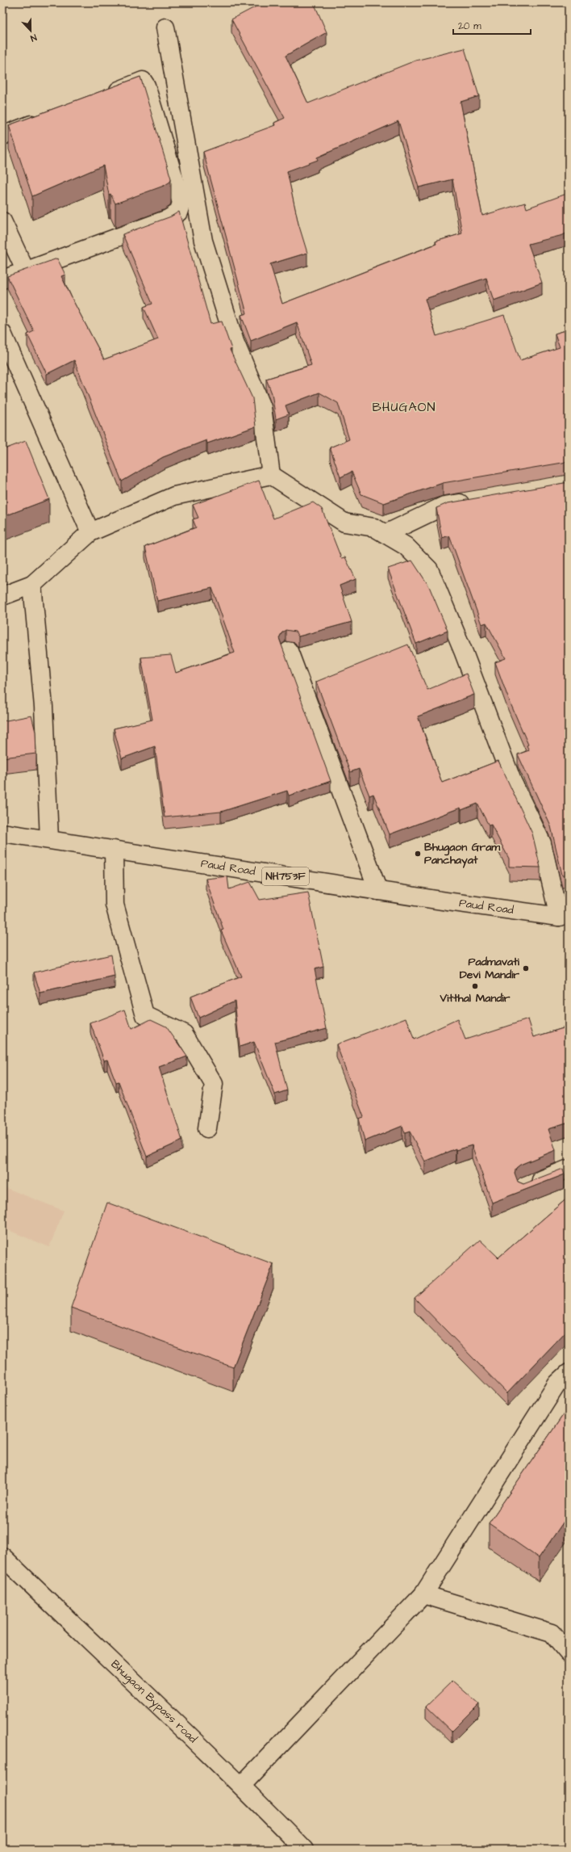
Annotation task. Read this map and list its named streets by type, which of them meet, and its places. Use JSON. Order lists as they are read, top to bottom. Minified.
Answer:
{"streets":{"street":["Paud Road","NH753F","Bhugaon Bypass road"]},"districts":["BHUGAON"],"places":["Bhugaon Gram Panchayat","Padmavati Devi Mandir","Vitthal Mandir"],"scale_bar":"20 m","north":"bottom"}
